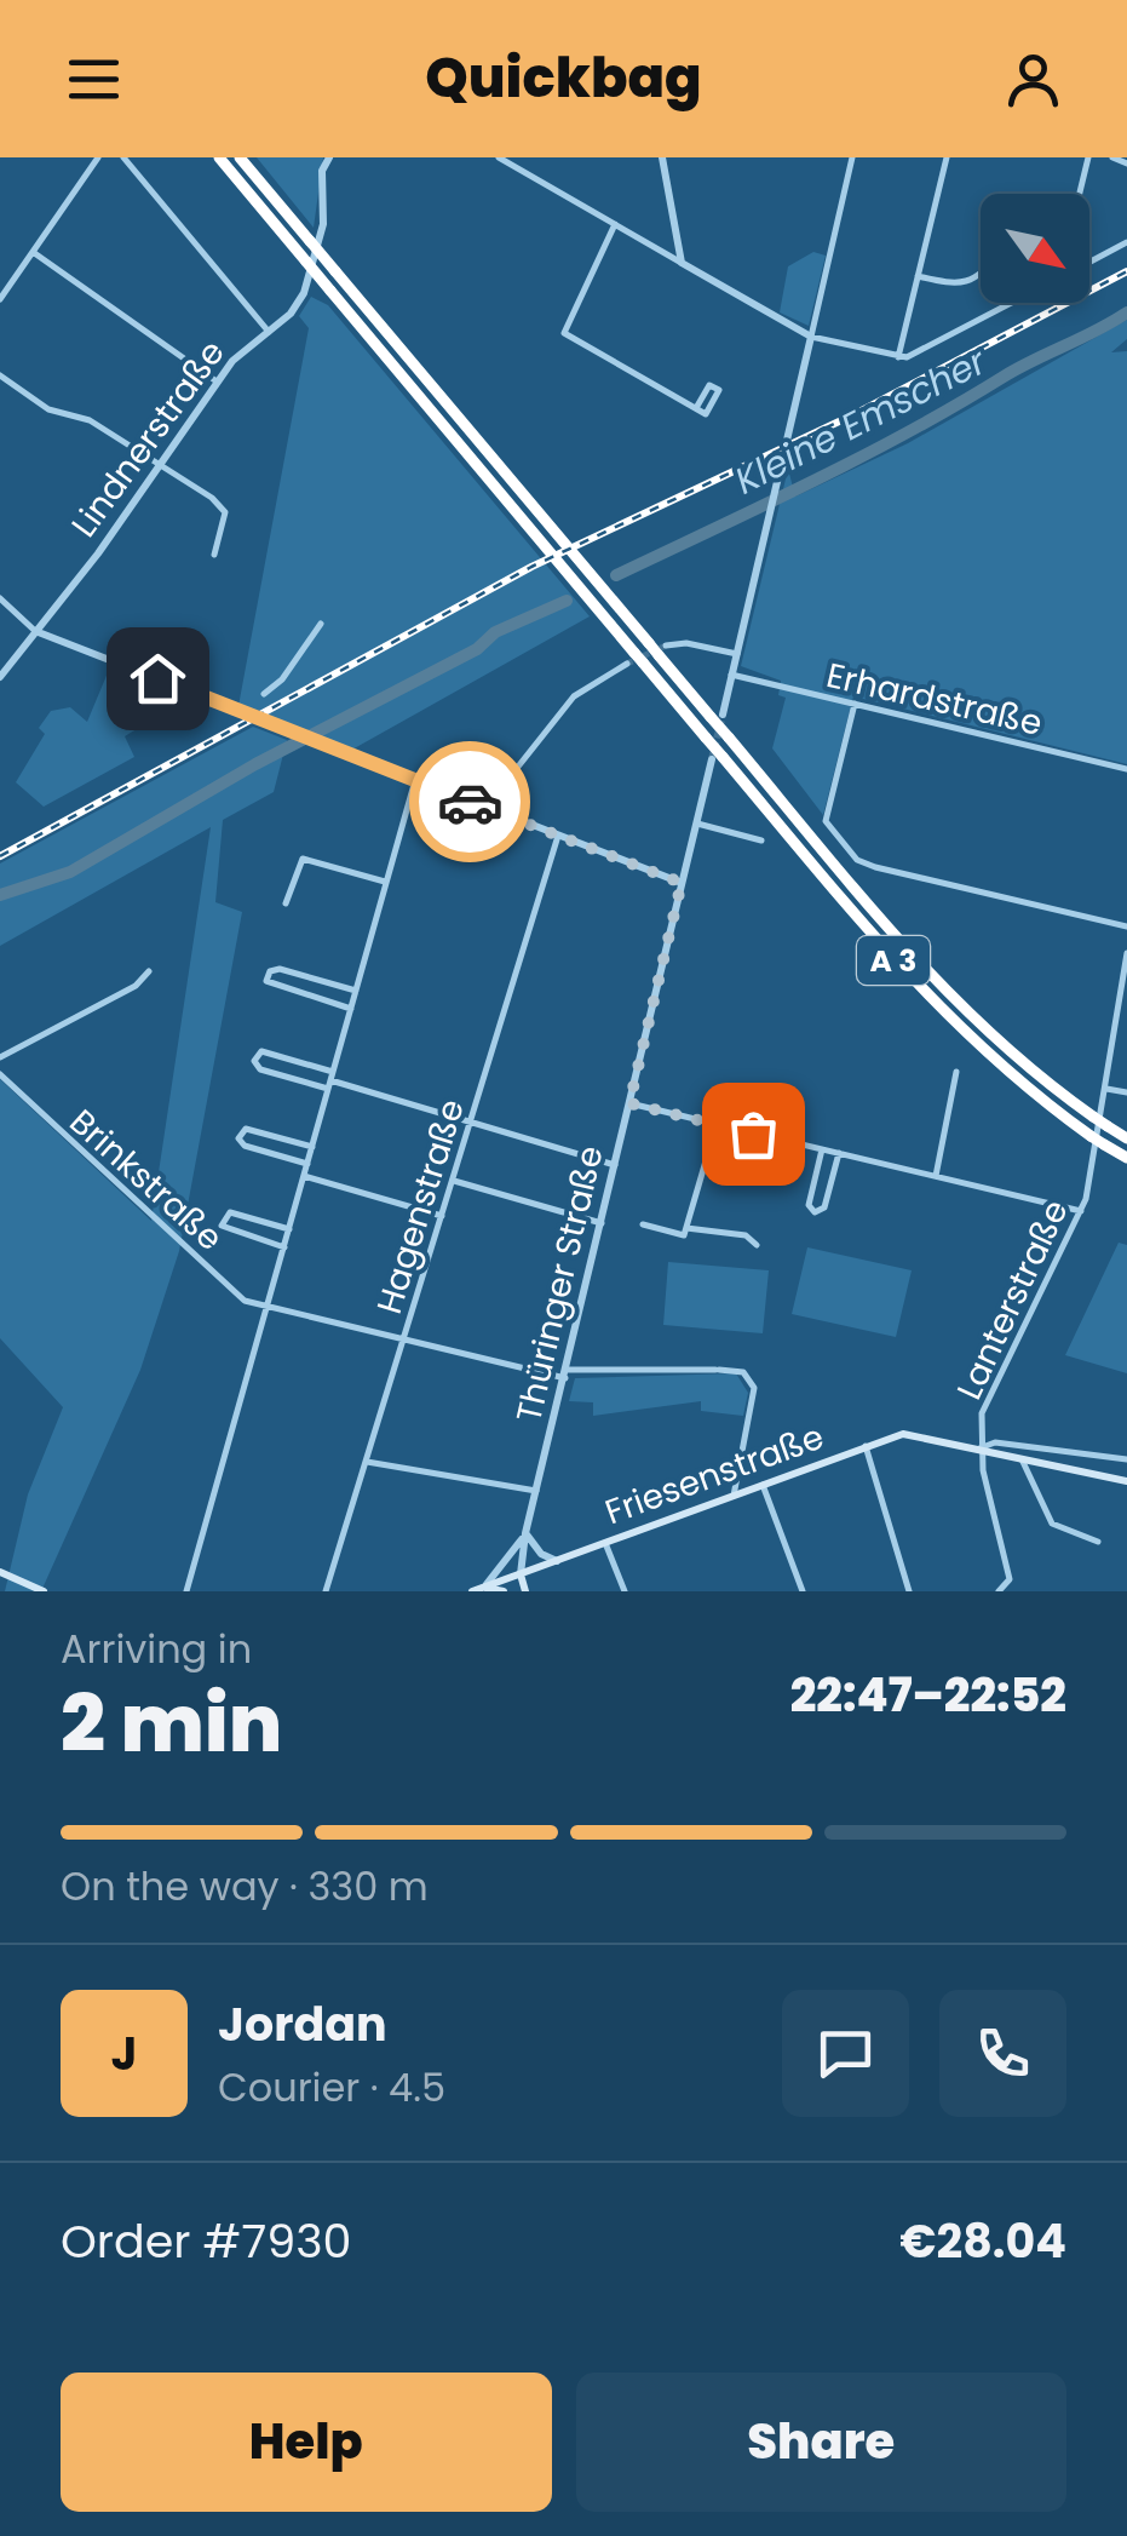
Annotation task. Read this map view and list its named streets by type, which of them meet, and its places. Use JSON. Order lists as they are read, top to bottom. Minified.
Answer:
{"streets":{"highway":["A 3"],"main road":["Friesenstraße"],"street":["Lindnerstraße","Erhardstraße","Brinkstraße","Hagenstraße","Thüringer Straße","Lanterstraße"]},"crossings":[["A 3","Thüringer Straße"],["Brinkstraße","Hagenstraße"],["Brinkstraße","Thüringer Straße"],["Brinkstraße","Friesenstraße"],["Thüringer Straße","Friesenstraße"],["Lanterstraße","Friesenstraße"]],"water":["Kleine Emscher"],"north":"bottom right","page":{"header":"Quickbag","heading":["2 min","Arriving in","22:47–22:52"],"panel":["Jordan","Courier · 4.5","Order #7930","€28.04"],"bar":"On the way · 330 m","round":"J","buttons":["Help","Share"]}}
